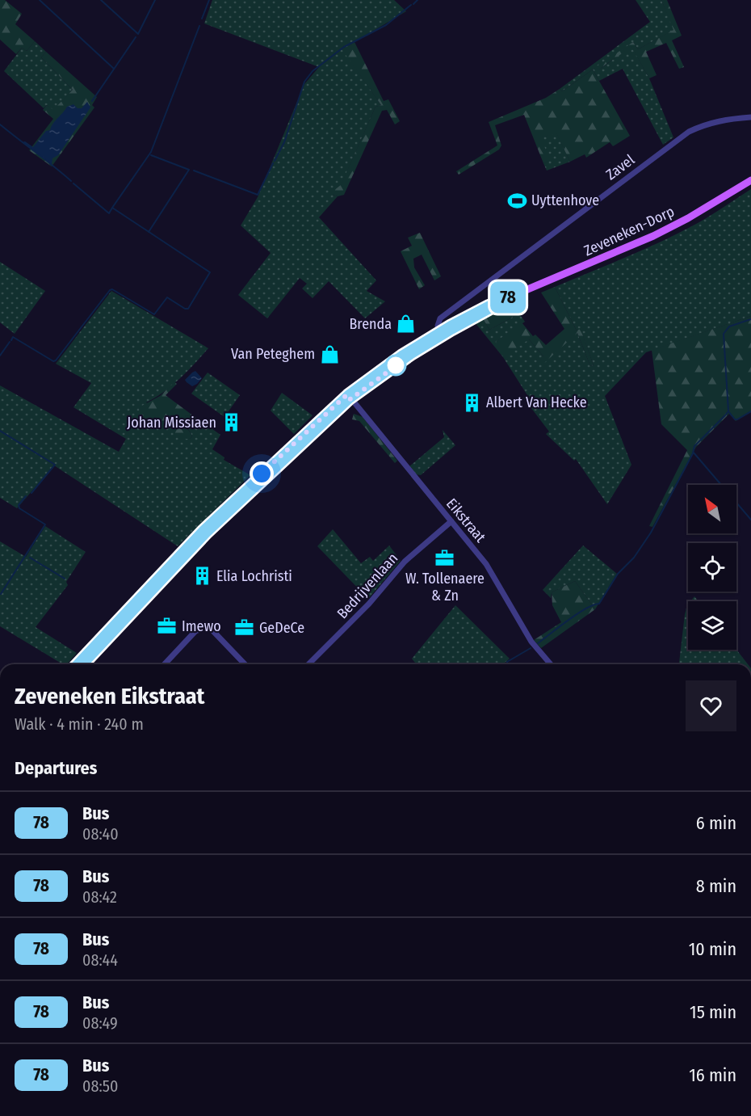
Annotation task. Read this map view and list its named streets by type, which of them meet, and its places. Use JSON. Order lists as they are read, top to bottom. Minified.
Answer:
{"streets":{"main road":["Zeveneken-Dorp"],"street":["Zavel","Eikstraat","Bedrijvenlaan"]},"crossings":[["Zeveneken-Dorp","Eikstraat"],["Eikstraat","Bedrijvenlaan"]],"places":{"sports":["Uyttenhove"],"shop":["Brenda","Van Peteghem"],"building":["Albert Van Hecke","Johan Missiaen","Elia Lochristi"],"office":["W. Tollenaere & Zn","Imewo","GeDeCe"]},"lines":["bus line 78"],"north":"top left","page":{"on_map":"78","heading":[["Zeveneken Eikstraat","Walk · 4 min · 240 m"],"Departures"],"list":[{"mark":"78","name":"Bus","note":"08:40","value":"6 min"},{"mark":"78","name":"Bus","note":"08:42","value":"8 min"},{"mark":"78","name":"Bus","note":"08:44","value":"10 min"},{"mark":"78","name":"Bus","note":"08:49","value":"15 min"},{"mark":"78","name":"Bus","note":"08:50","value":"16 min"}]}}
